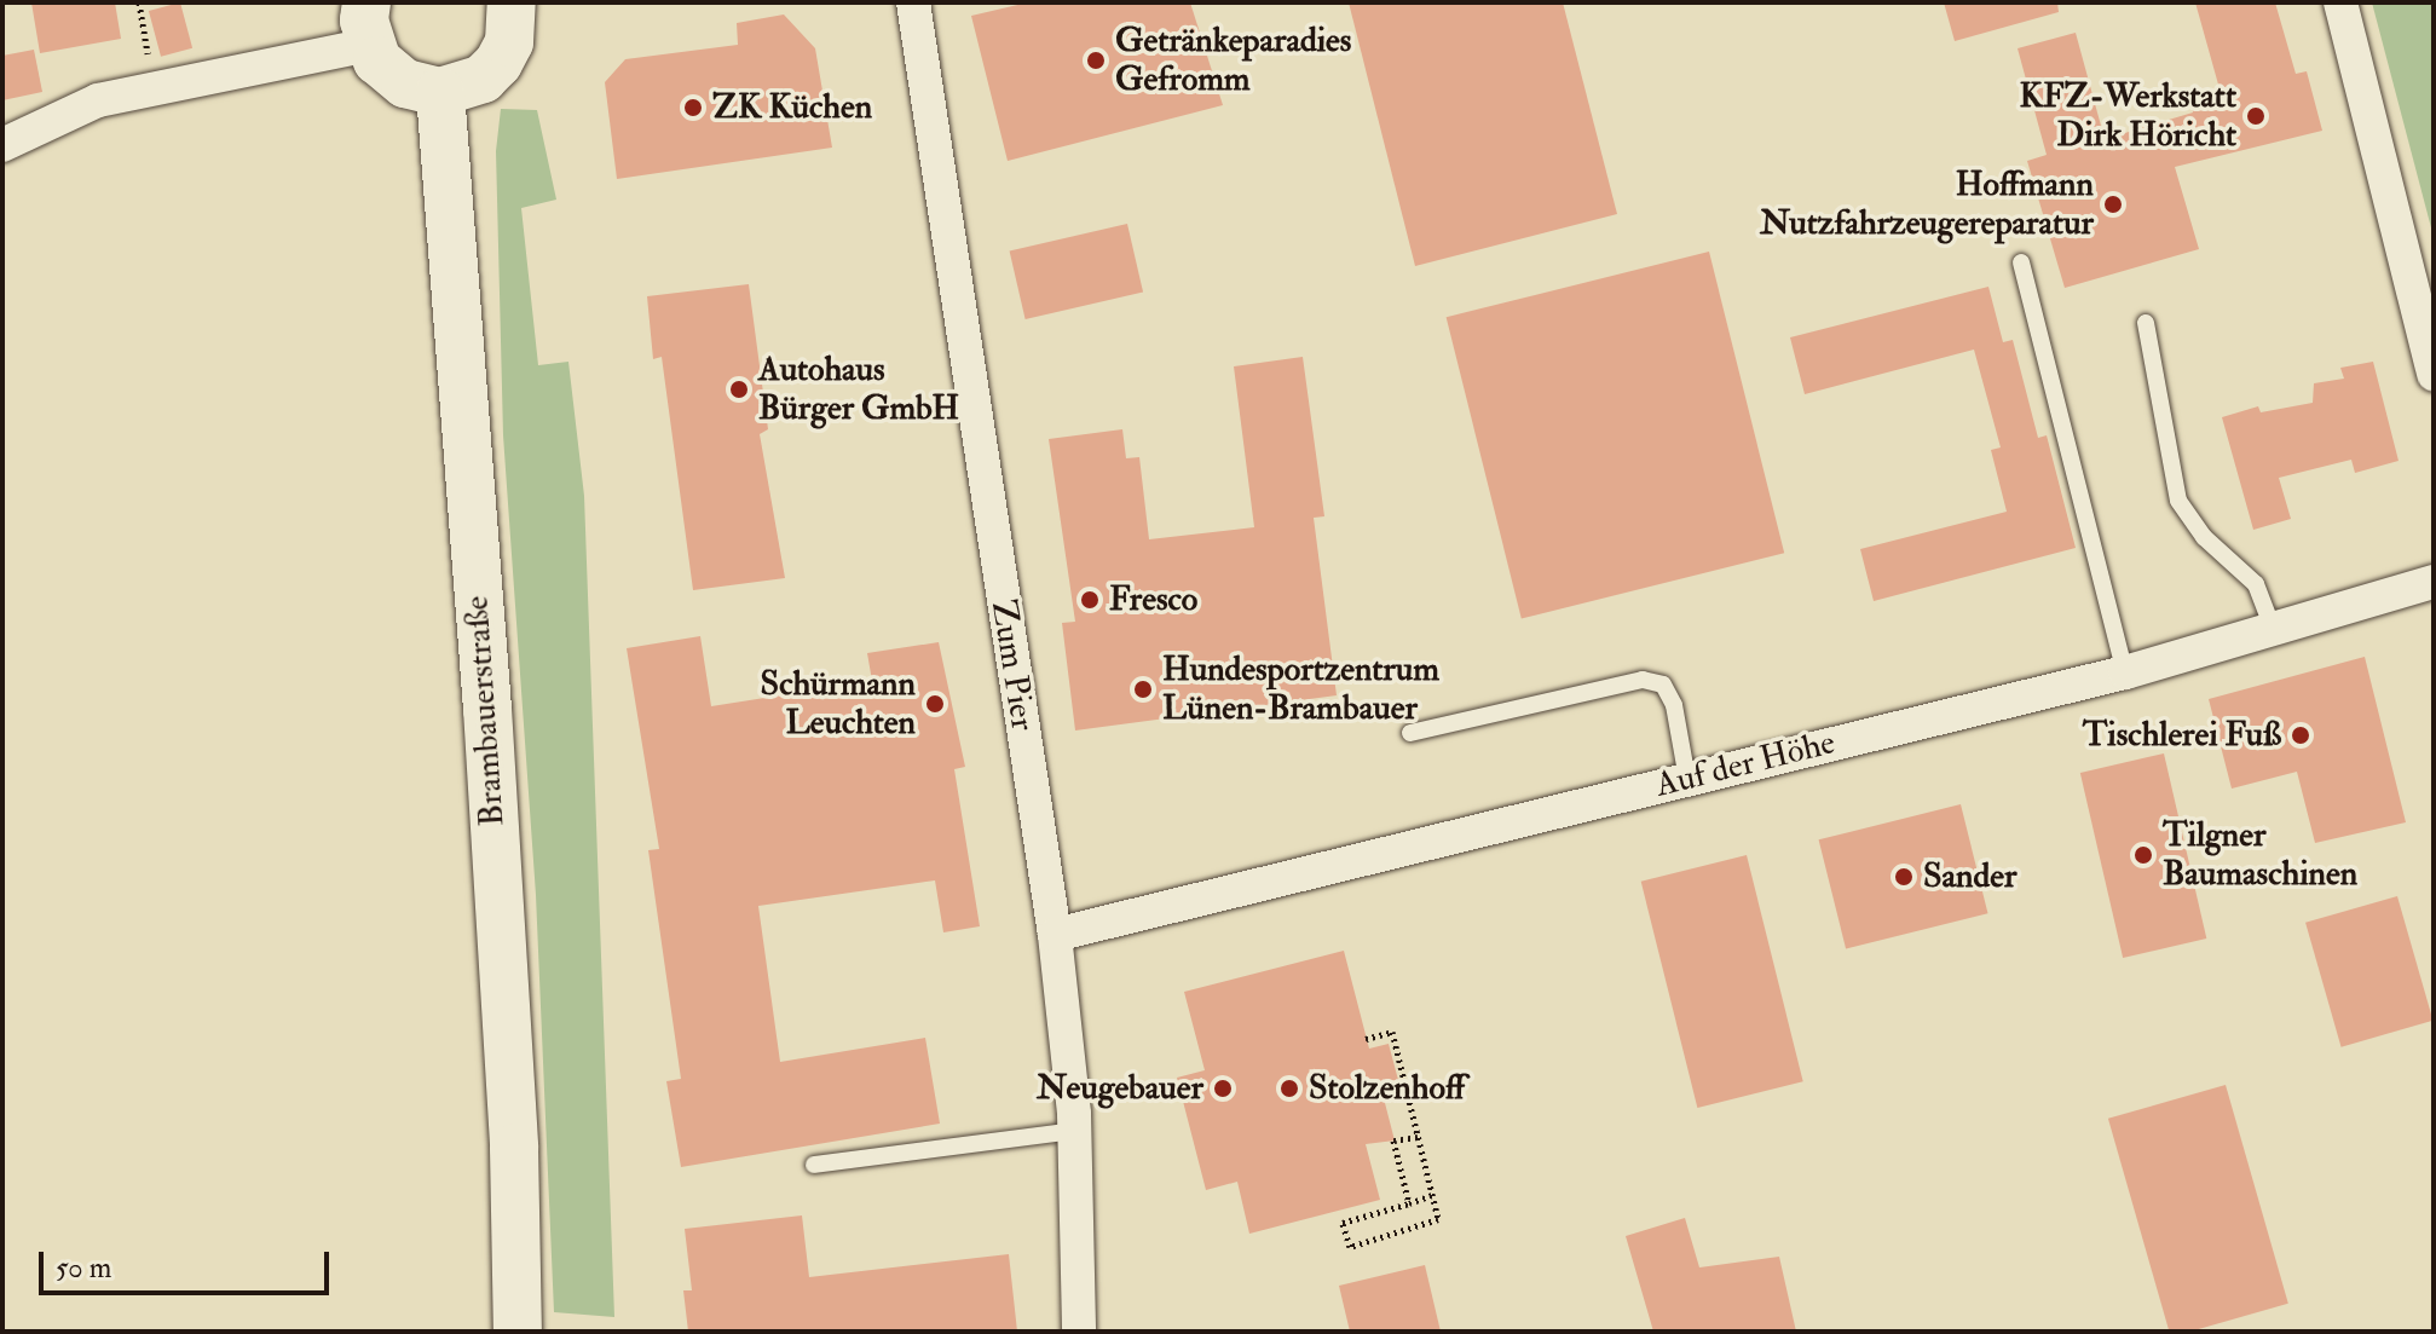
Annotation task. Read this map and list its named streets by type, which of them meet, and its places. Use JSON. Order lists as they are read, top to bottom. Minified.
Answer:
{"streets":{"main road":["Brambauerstraße"],"street":["Zum Pier","Auf der Höhe"]},"crossings":[["Zum Pier","Auf der Höhe"]],"places":["Getränkeparadies Gefromm","ZK Küchen","KFZ-Werkstatt Dirk Höricht","Hoffmann Nutzfahrzeugereparatur","Autohaus Bürger GmbH","Fresco","Hundesportzentrum Lünen-Brambauer","Schürmann Leuchten","Tischlerei Fuß","Tilgner Baumaschinen","Sander","Neugebauer","Stolzenhoff"],"scale_bar":"50 m"}
